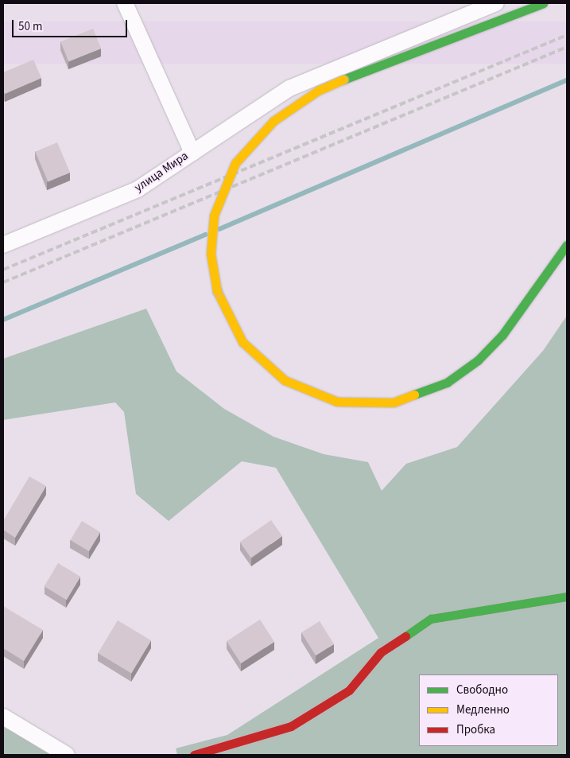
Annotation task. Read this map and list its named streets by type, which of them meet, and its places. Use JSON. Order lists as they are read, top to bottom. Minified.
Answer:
{"streets":{"street":["улица Мира"]},"legend":["Свободно","Медленно","Пробка"],"scale_bar":"50 m"}
